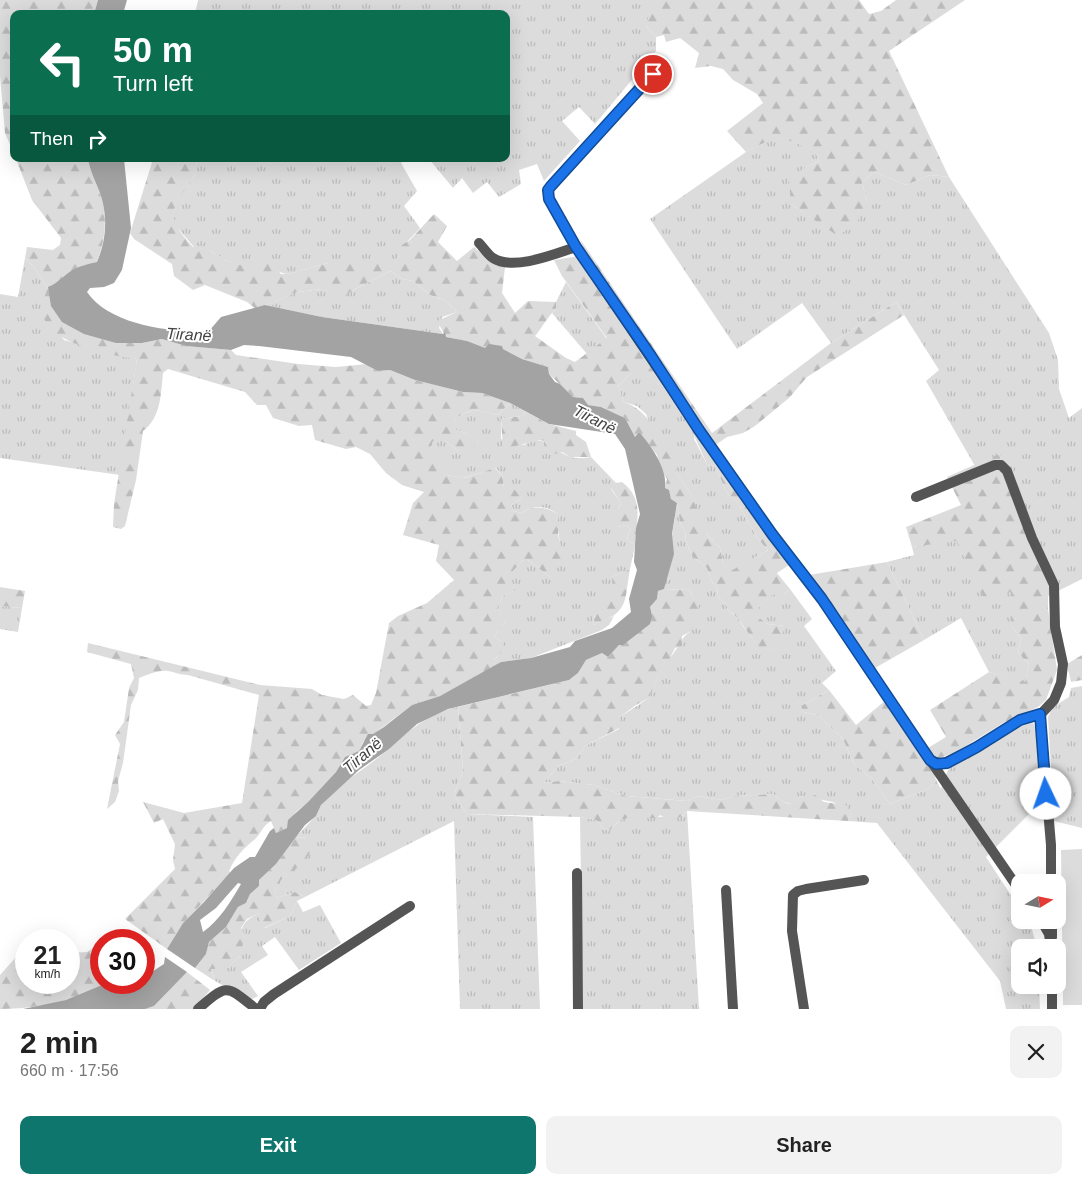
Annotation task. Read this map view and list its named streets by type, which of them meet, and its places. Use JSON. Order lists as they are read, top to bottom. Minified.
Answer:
{"water":["Tiranë"],"north":"right","page":{"turn":["50 m","Turn left"],"then":"Then","speed":"21 km/h","limit":"30","heading":["2 min","660 m · 17:56"],"buttons":["Exit","Share"]}}
